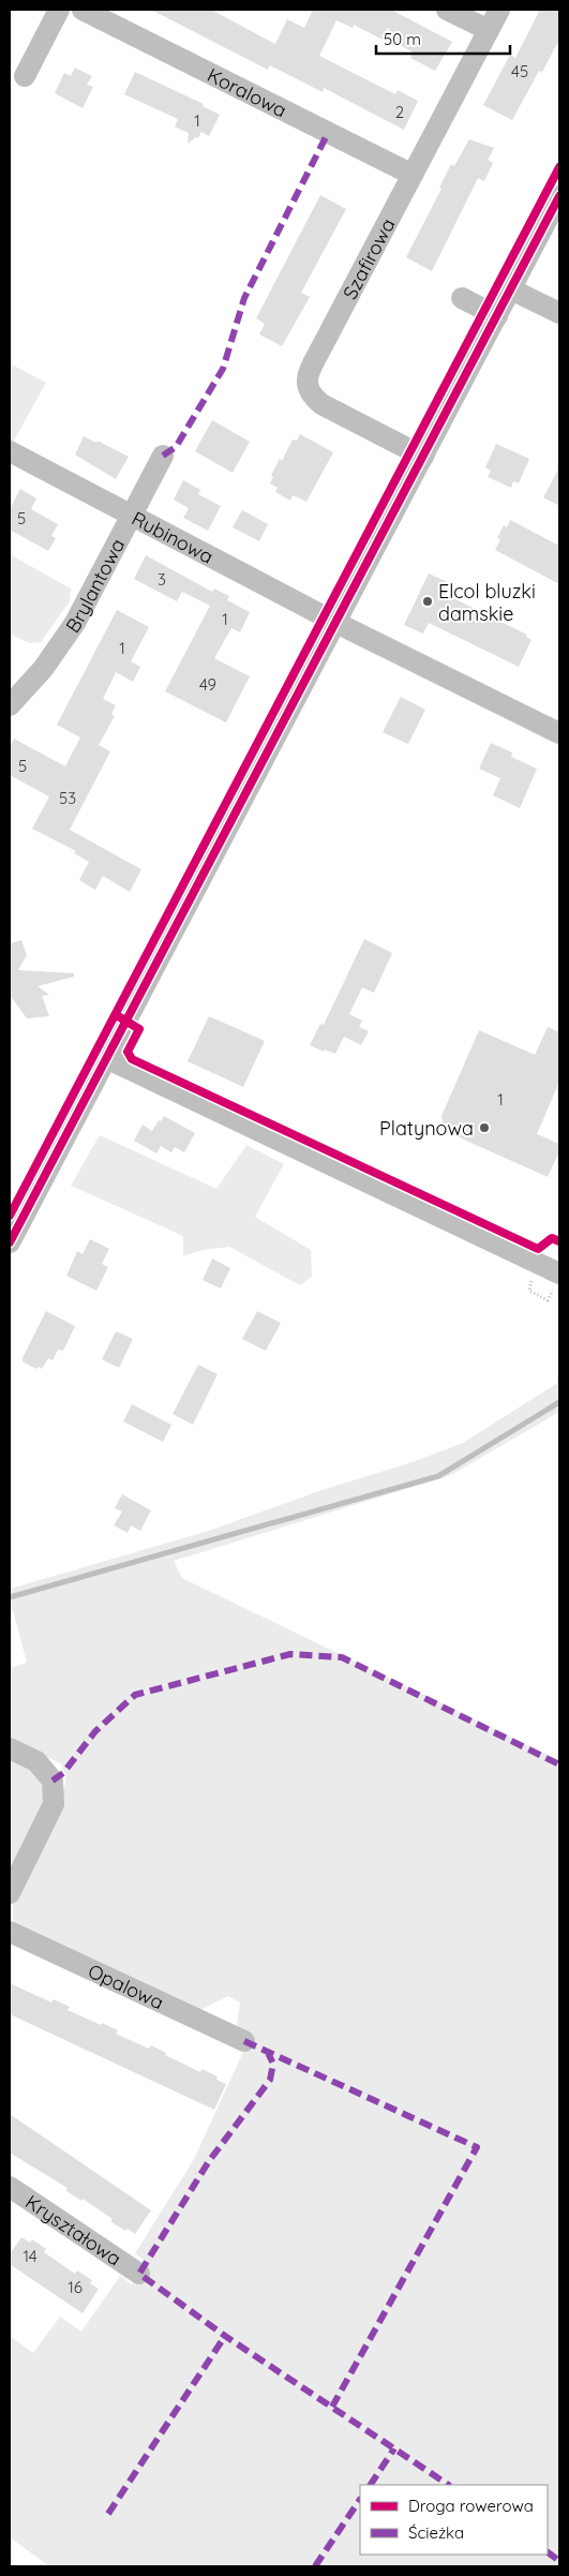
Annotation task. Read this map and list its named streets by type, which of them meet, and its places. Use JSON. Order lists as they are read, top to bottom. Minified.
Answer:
{"streets":{"street":["Koralowa","Szafirowa","Rubinowa","Brylantowa","Opalowa","Kryształowa"]},"crossings":[["Koralowa","Szafirowa"],["Rubinowa","Brylantowa"]],"places":["Elcol bluzki damskie","Platynowa"],"house_numbers":["45","2","1","5","3","1","1","49","5","53","1","14","16"],"legend":["Droga rowerowa","Ścieżka"],"scale_bar":"50 m"}
